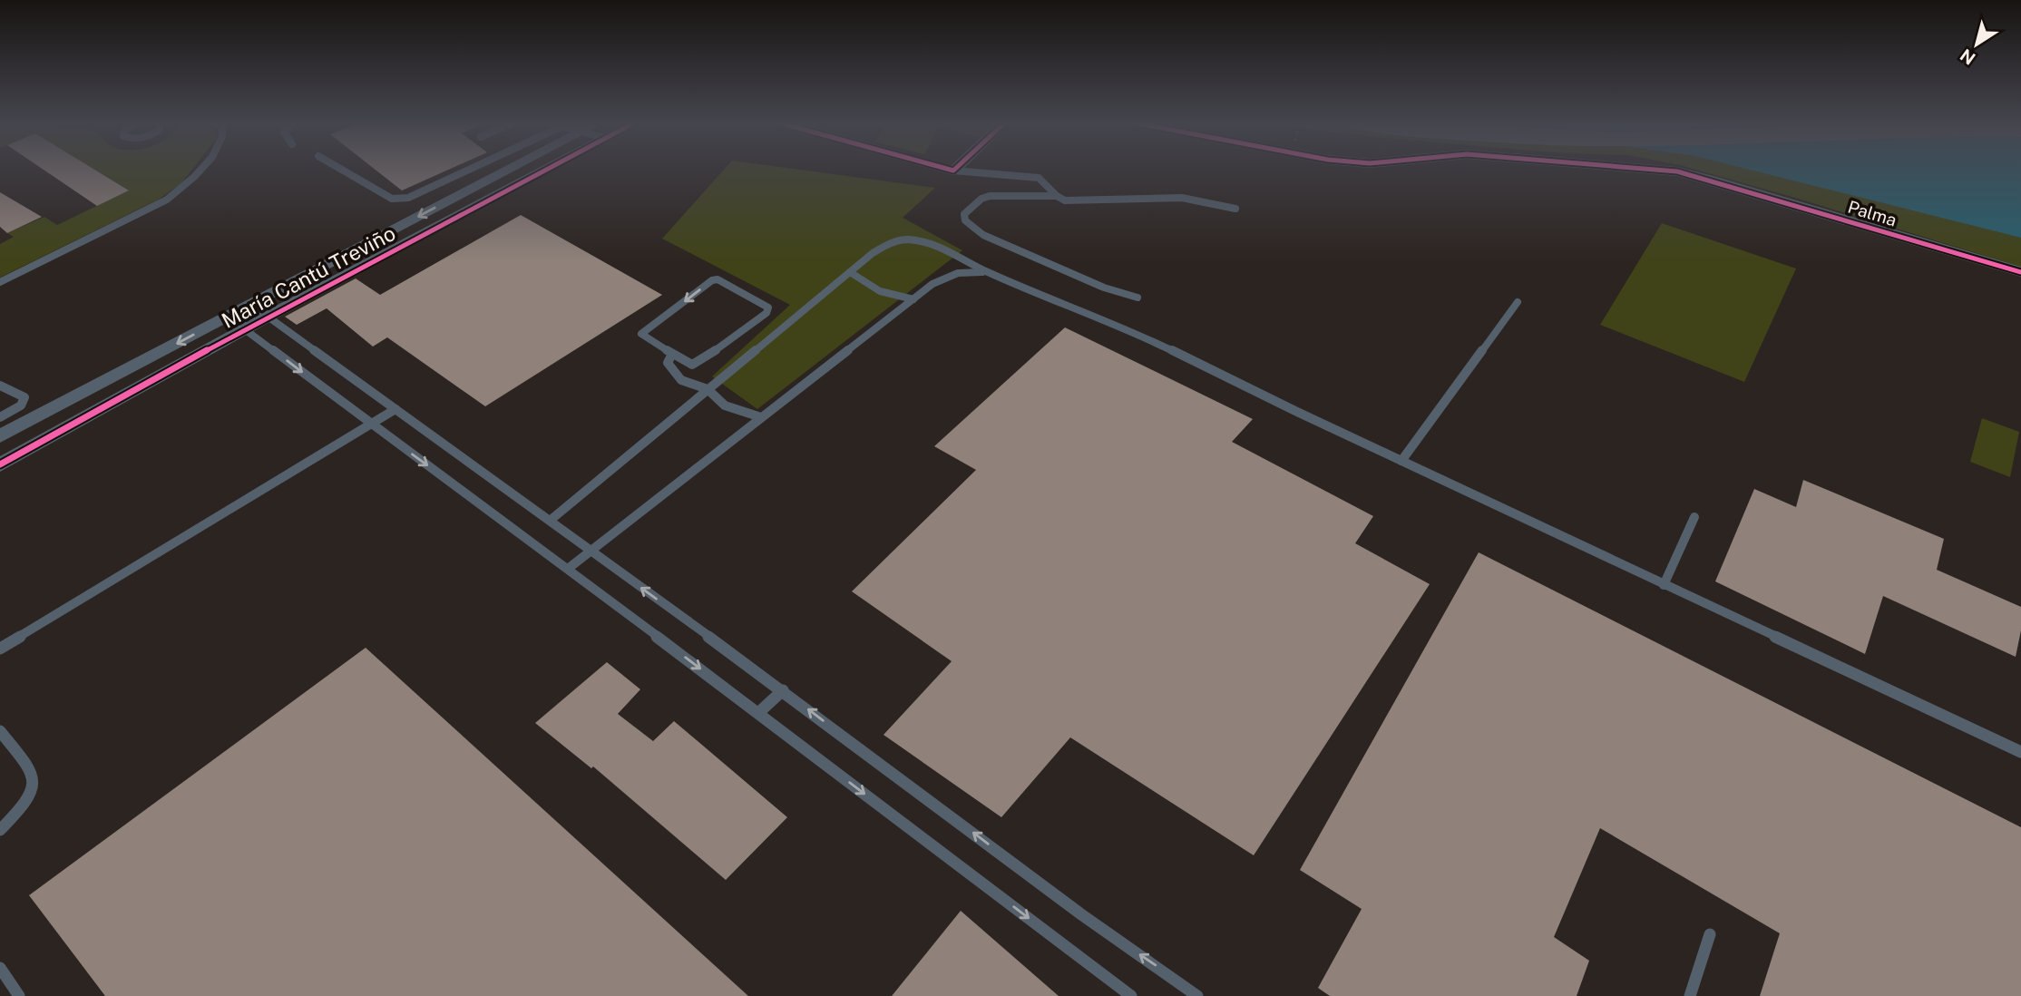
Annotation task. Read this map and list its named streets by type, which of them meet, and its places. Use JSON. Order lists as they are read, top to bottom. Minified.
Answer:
{"streets":{"street":["Palma","María Cantú Treviño"]},"north":"bottom left"}
